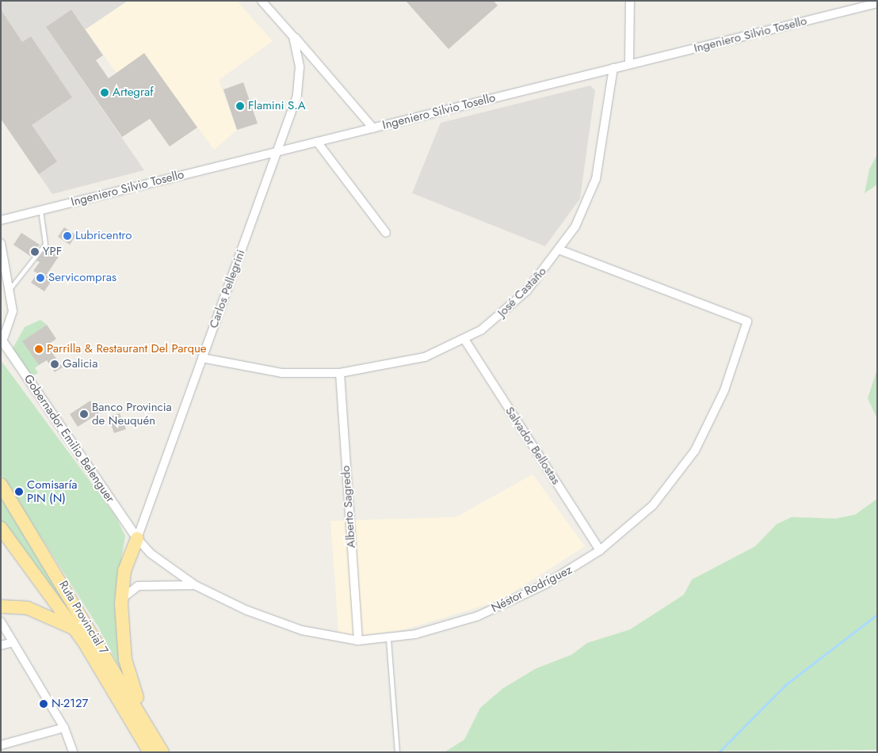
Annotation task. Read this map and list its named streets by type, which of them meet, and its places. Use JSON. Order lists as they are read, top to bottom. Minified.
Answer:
{"streets":{"highway":["Ruta Provincial 7"],"street":["Ingeniero Silvio Tosello","Carlos Pellegrini","José Castaño","Gobernador Emilio Belenguer","Salvador Bellostas","Alberto Sagredo","Néstor Rodríguez"]},"crossings":[["Ingeniero Silvio Tosello","Carlos Pellegrini"],["Ingeniero Silvio Tosello","José Castaño"],["Carlos Pellegrini","José Castaño"],["Carlos Pellegrini","Gobernador Emilio Belenguer"],["Carlos Pellegrini","Néstor Rodríguez"],["José Castaño","Salvador Bellostas"],["José Castaño","Alberto Sagredo"],["José Castaño","Néstor Rodríguez"],["Gobernador Emilio Belenguer","Néstor Rodríguez"],["Salvador Bellostas","Néstor Rodríguez"],["Alberto Sagredo","Néstor Rodríguez"]],"places":["Artegraf","Flamini S.A","Lubricentro","YPF","Servicompras","Parrilla & Restaurant Del Parque","Galicia","Banco Provincia de Neuquén","Comisaría PIN (N)","N-2127"]}
